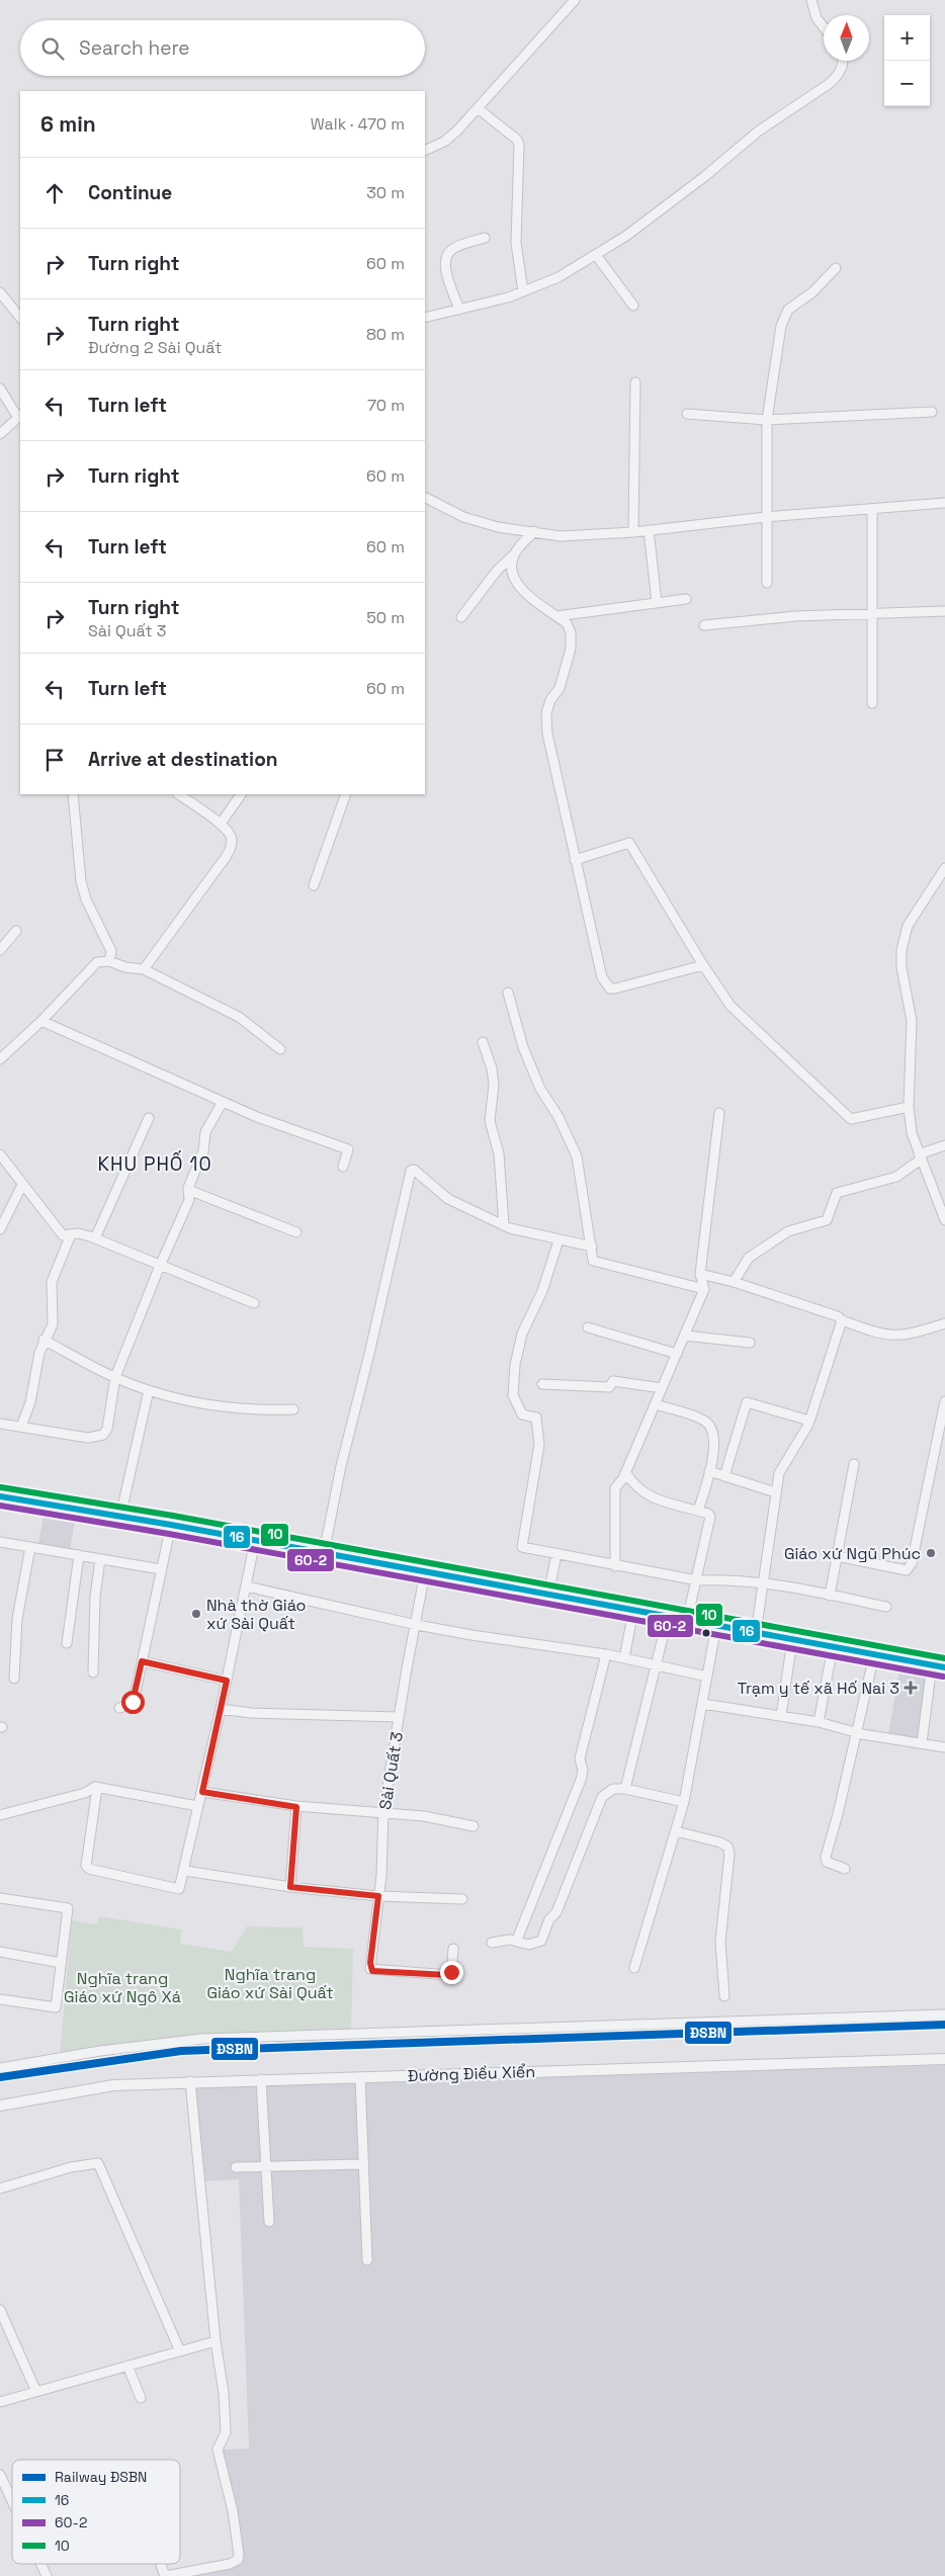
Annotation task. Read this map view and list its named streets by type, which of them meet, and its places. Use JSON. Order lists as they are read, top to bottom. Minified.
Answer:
{"streets":{"street":["Sài Quất 3","Đường Điều Xiển"]},"districts":["KHU PHỐ 10"],"parks":["Nghĩa trang Giáo xứ Sài Quất","Nghĩa trang Giáo xứ Ngô Xá"],"places":{"other":["Giáo xứ Ngũ Phúc","Nhà thờ Giáo xứ Sài Quất"],"health":["Trạm y tế xã Hố Nai 3"]},"lines":["transit line 10","transit line 16","transit line 60-2","rail line ĐSBN"],"legend":["Railway ĐSBN","16","60-2","10"],"north":"top","page":{"map_buttons":["+","−"],"search":"Search here","heading":["6 min","Walk · 470 m"],"list":[["Continue","30 m"],["Turn right","60 m"],["Turn right","Đường 2 Sài Quất","80 m"],["Turn left","70 m"],["Turn right","60 m"],["Turn left","60 m"],["Turn right","Sài Quất 3","50 m"],["Turn left","60 m"],"Arrive at destination"]}}
